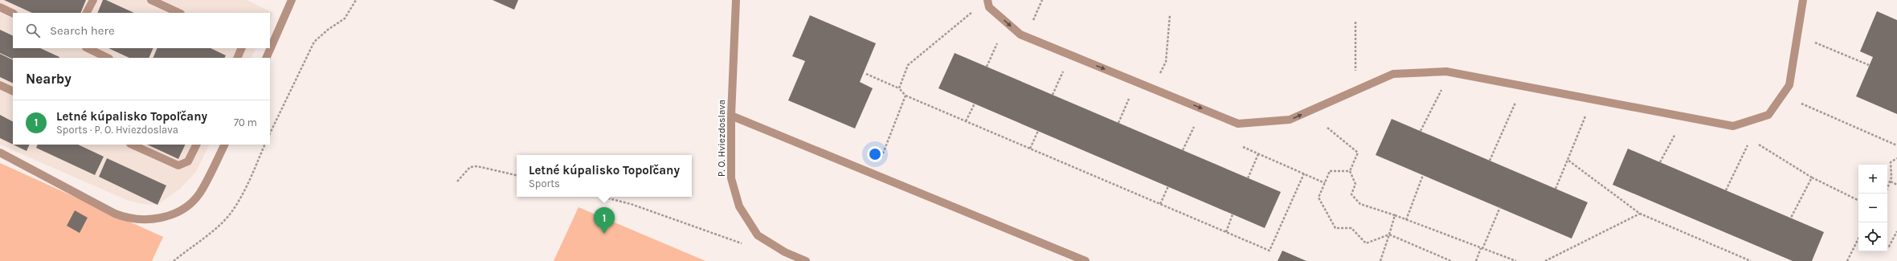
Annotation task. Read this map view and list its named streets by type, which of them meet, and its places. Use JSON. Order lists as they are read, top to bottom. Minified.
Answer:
{"streets":{"street":["P. O. Hviezdoslava"]},"page":{"search":"Search here","heading":"Nearby","list":[{"mark":"1","name":"Letné kúpalisko Topoľčany","note":"Sports · P. O. Hviezdoslava","value":"70 m"}],"popup":["Letné kúpalisko Topoľčany","Sports"],"map_buttons":["+","−"],"pins":"1"}}
